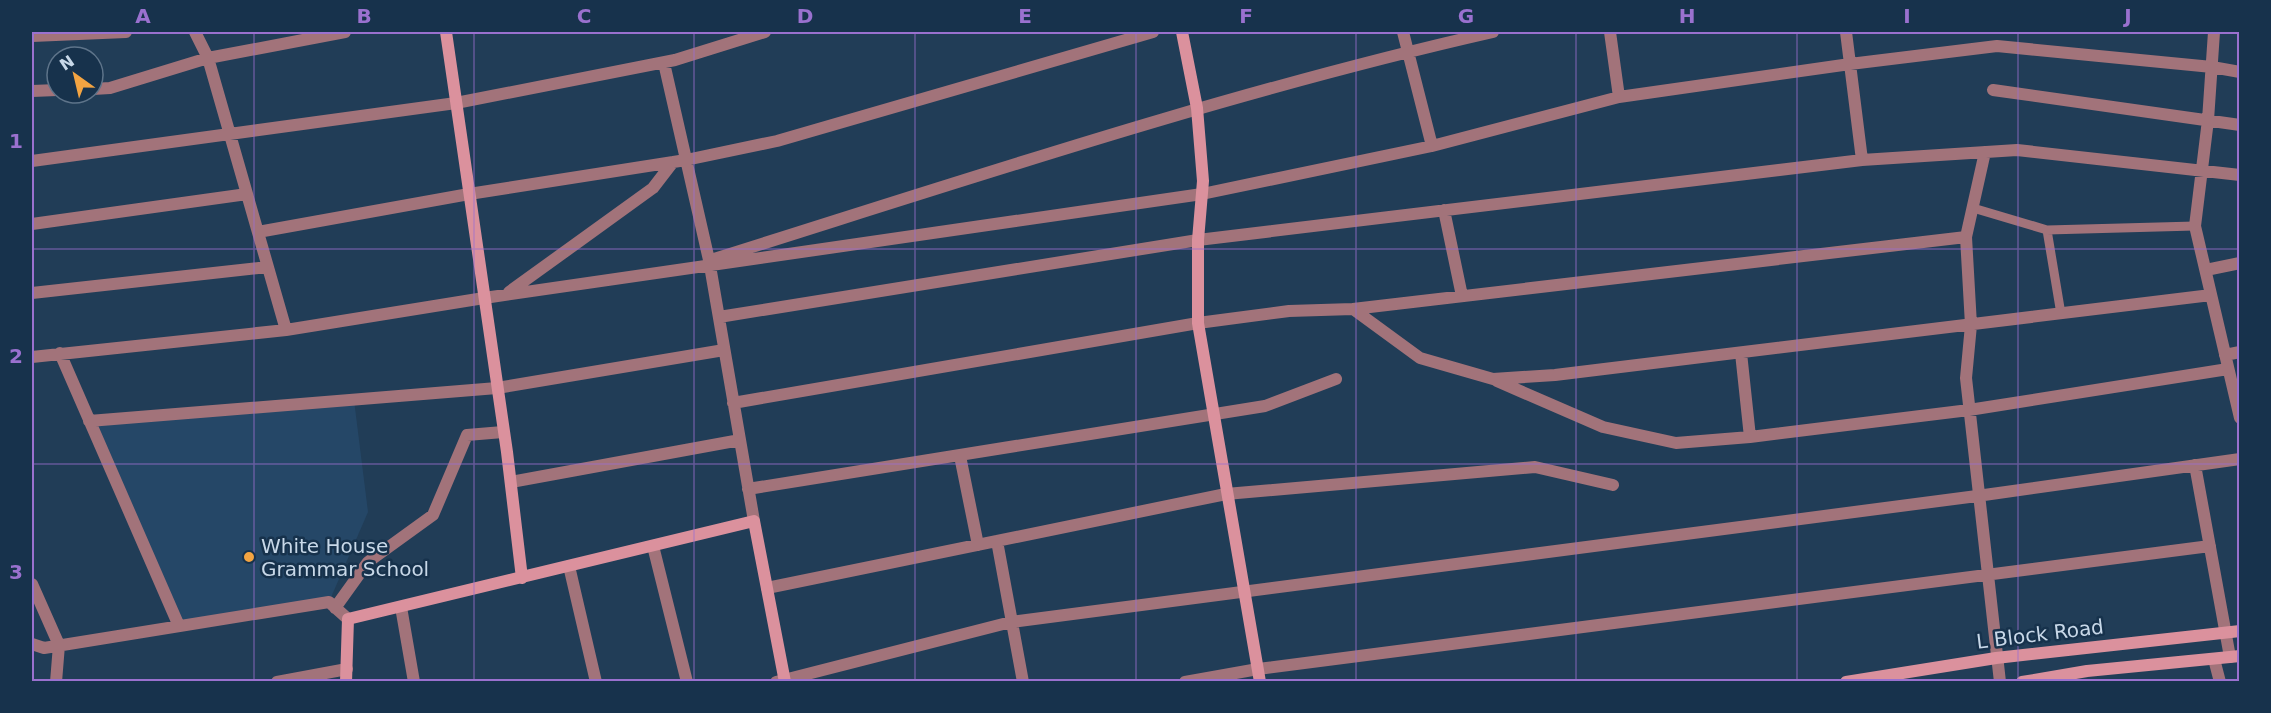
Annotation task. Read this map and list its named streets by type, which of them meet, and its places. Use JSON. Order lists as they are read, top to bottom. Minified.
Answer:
{"streets":{"street":["L Block Road"]},"places":["White House Grammar School"],"north":"top left","grid":{"columns":["A","B","C","D","E","F","G","H","I","J"],"rows":["1","2","3"]}}
